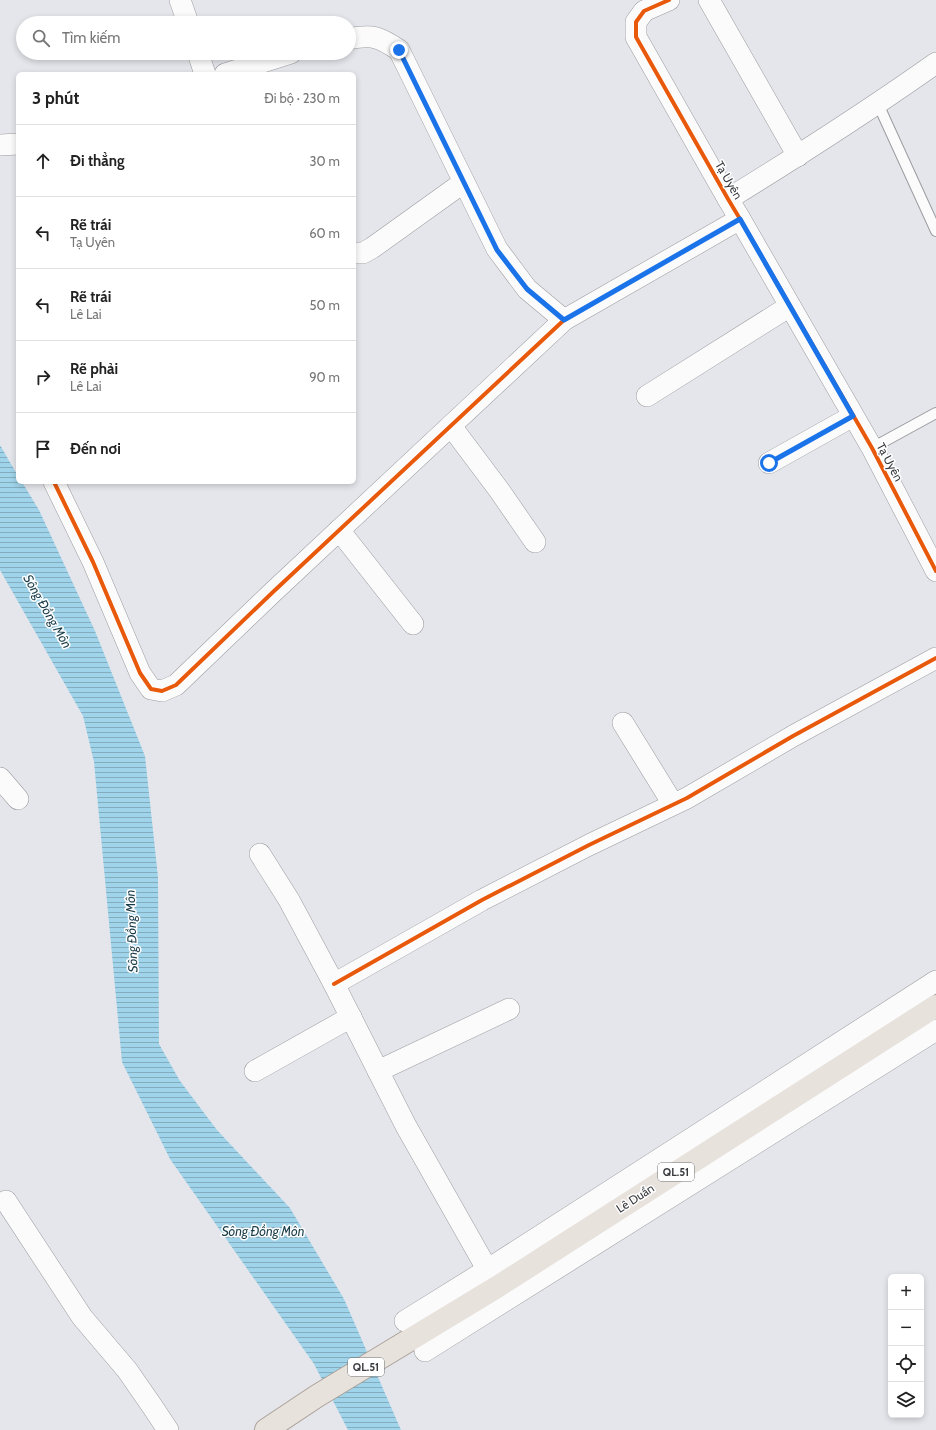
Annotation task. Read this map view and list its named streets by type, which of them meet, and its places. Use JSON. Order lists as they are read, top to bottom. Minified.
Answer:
{"streets":{"main road":["QL.51","Lê Duẩn"],"street":["Tạ Uyên"]},"crossings":[["QL.51","Lê Duẩn"]],"water":["Sông Đồng Môn"],"page":{"search":"Tìm kiếm","heading":["3 phút","Đi bộ · 230 m"],"list":[["Đi thẳng","30 m"],["Rẽ trái","Tạ Uyên","60 m"],["Rẽ trái","Lê Lai","50 m"],["Rẽ phải","Lê Lai","90 m"],"Đến nơi"],"map_buttons":["+","−"]}}
